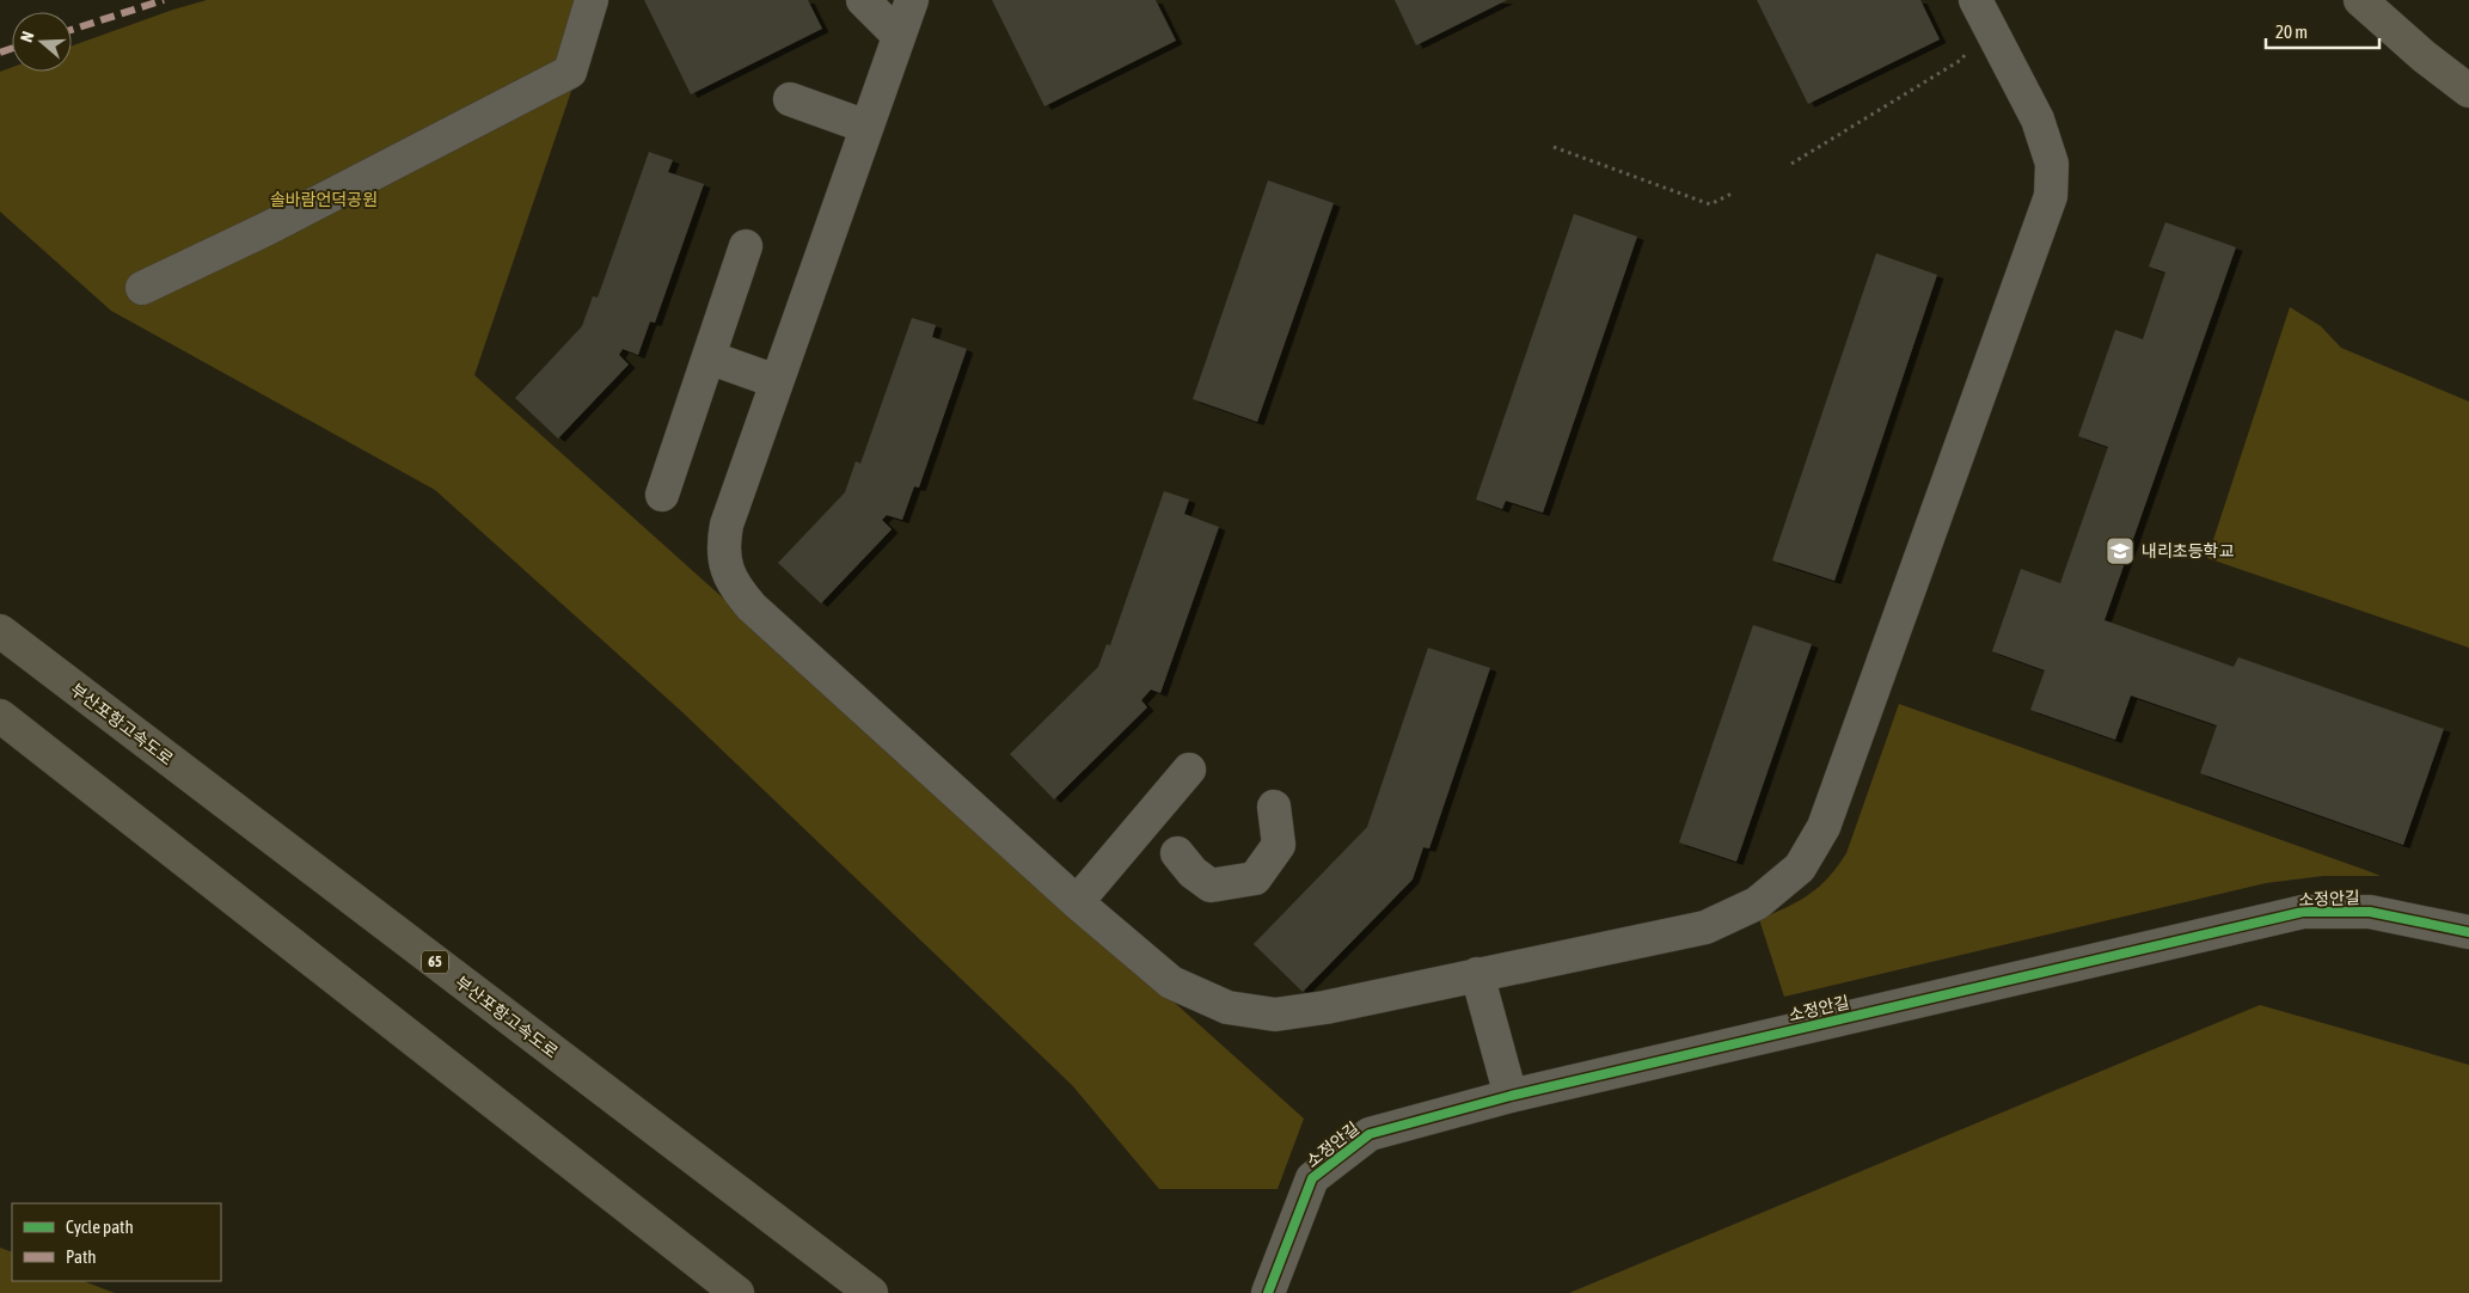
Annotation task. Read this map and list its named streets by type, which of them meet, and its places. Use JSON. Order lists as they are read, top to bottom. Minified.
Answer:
{"streets":{"highway":["부산포항고속도로","65"],"street":["소정안길"]},"parks":["솔바람언덕공원"],"places":{"school or university":["내리초등학교"]},"legend":["Cycle path","Path"],"scale_bar":"20 m","north":"left"}
